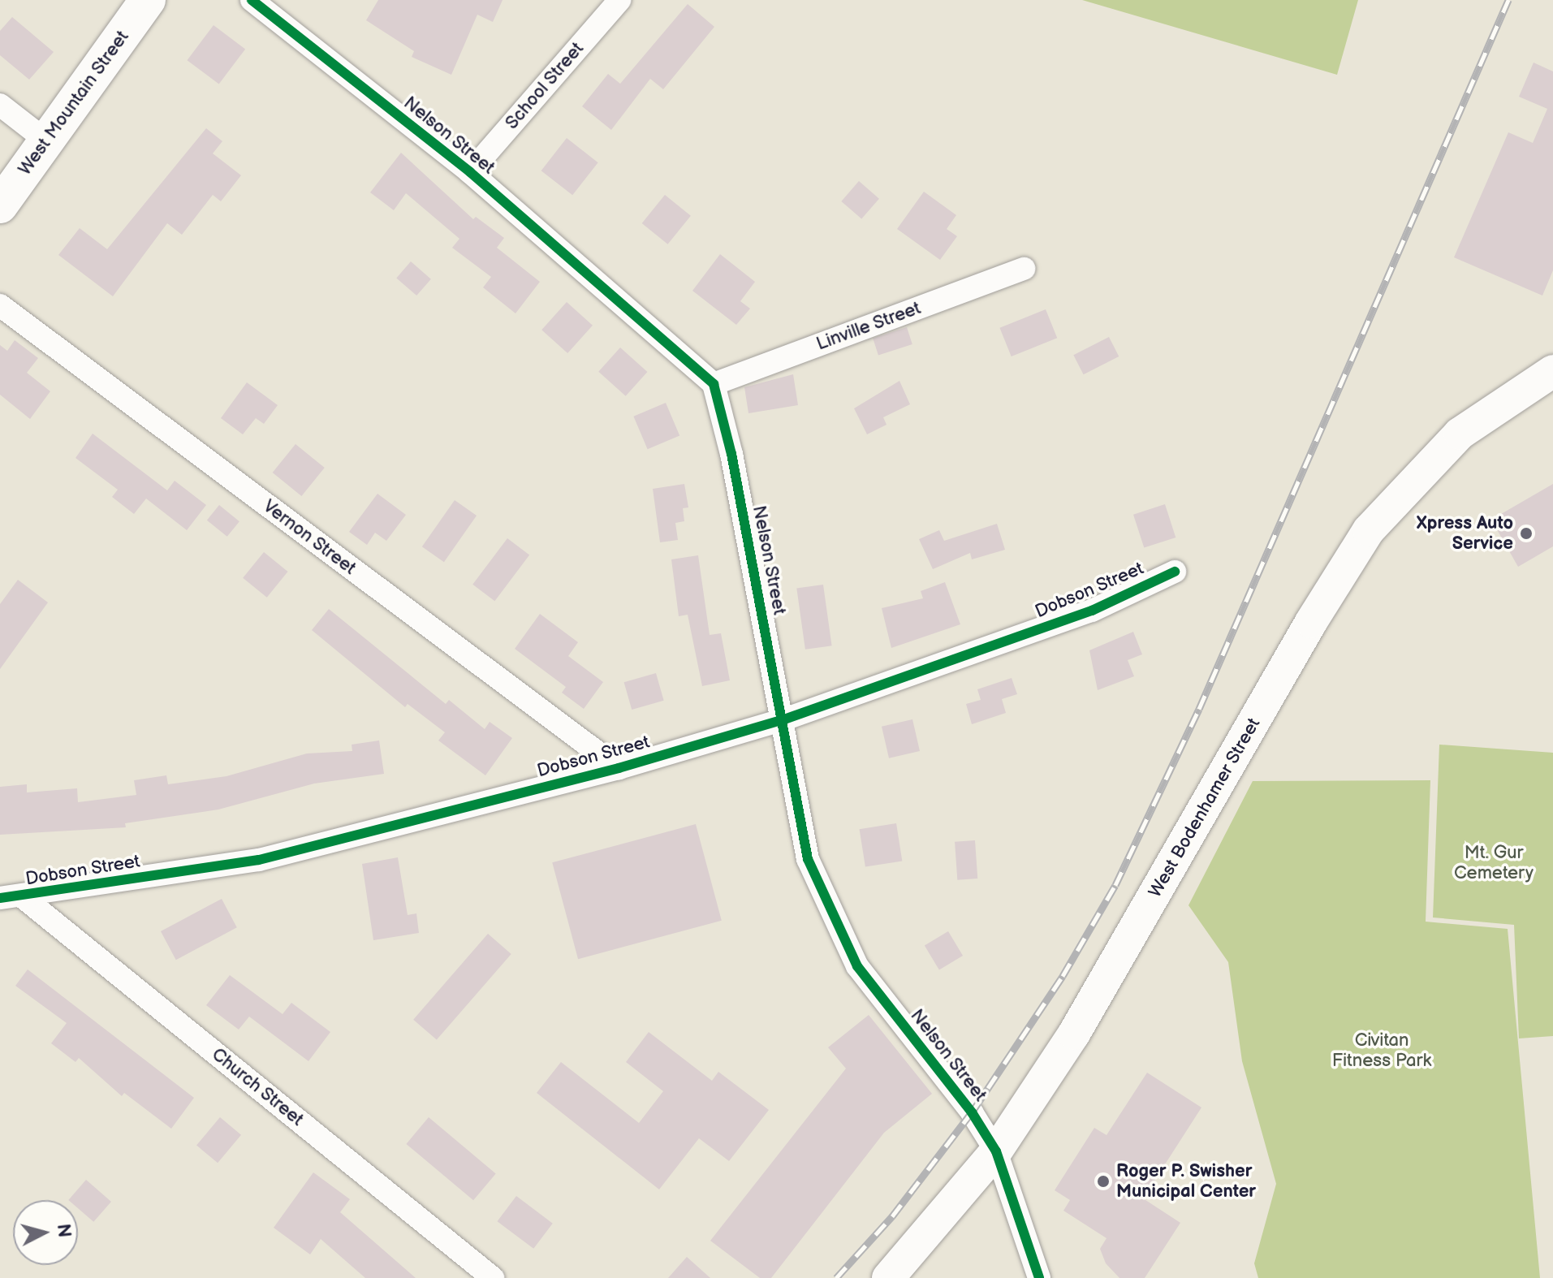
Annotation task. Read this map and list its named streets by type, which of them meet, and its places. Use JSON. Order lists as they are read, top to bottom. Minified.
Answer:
{"streets":{"main road":["West Mountain Street","West Bodenhamer Street"],"street":["School Street","Nelson Street","Linville Street","Vernon Street","Dobson Street","Church Street"]},"crossings":[["School Street","Nelson Street"],["Nelson Street","Linville Street"],["Nelson Street","Dobson Street"],["Nelson Street","West Bodenhamer Street"],["Vernon Street","Dobson Street"],["Dobson Street","Church Street"]],"parks":["Mt. Gur Cemetery","Civitan Fitness Park"],"places":["Xpress Auto Service","Roger P. Swisher Municipal Center"],"north":"right"}
